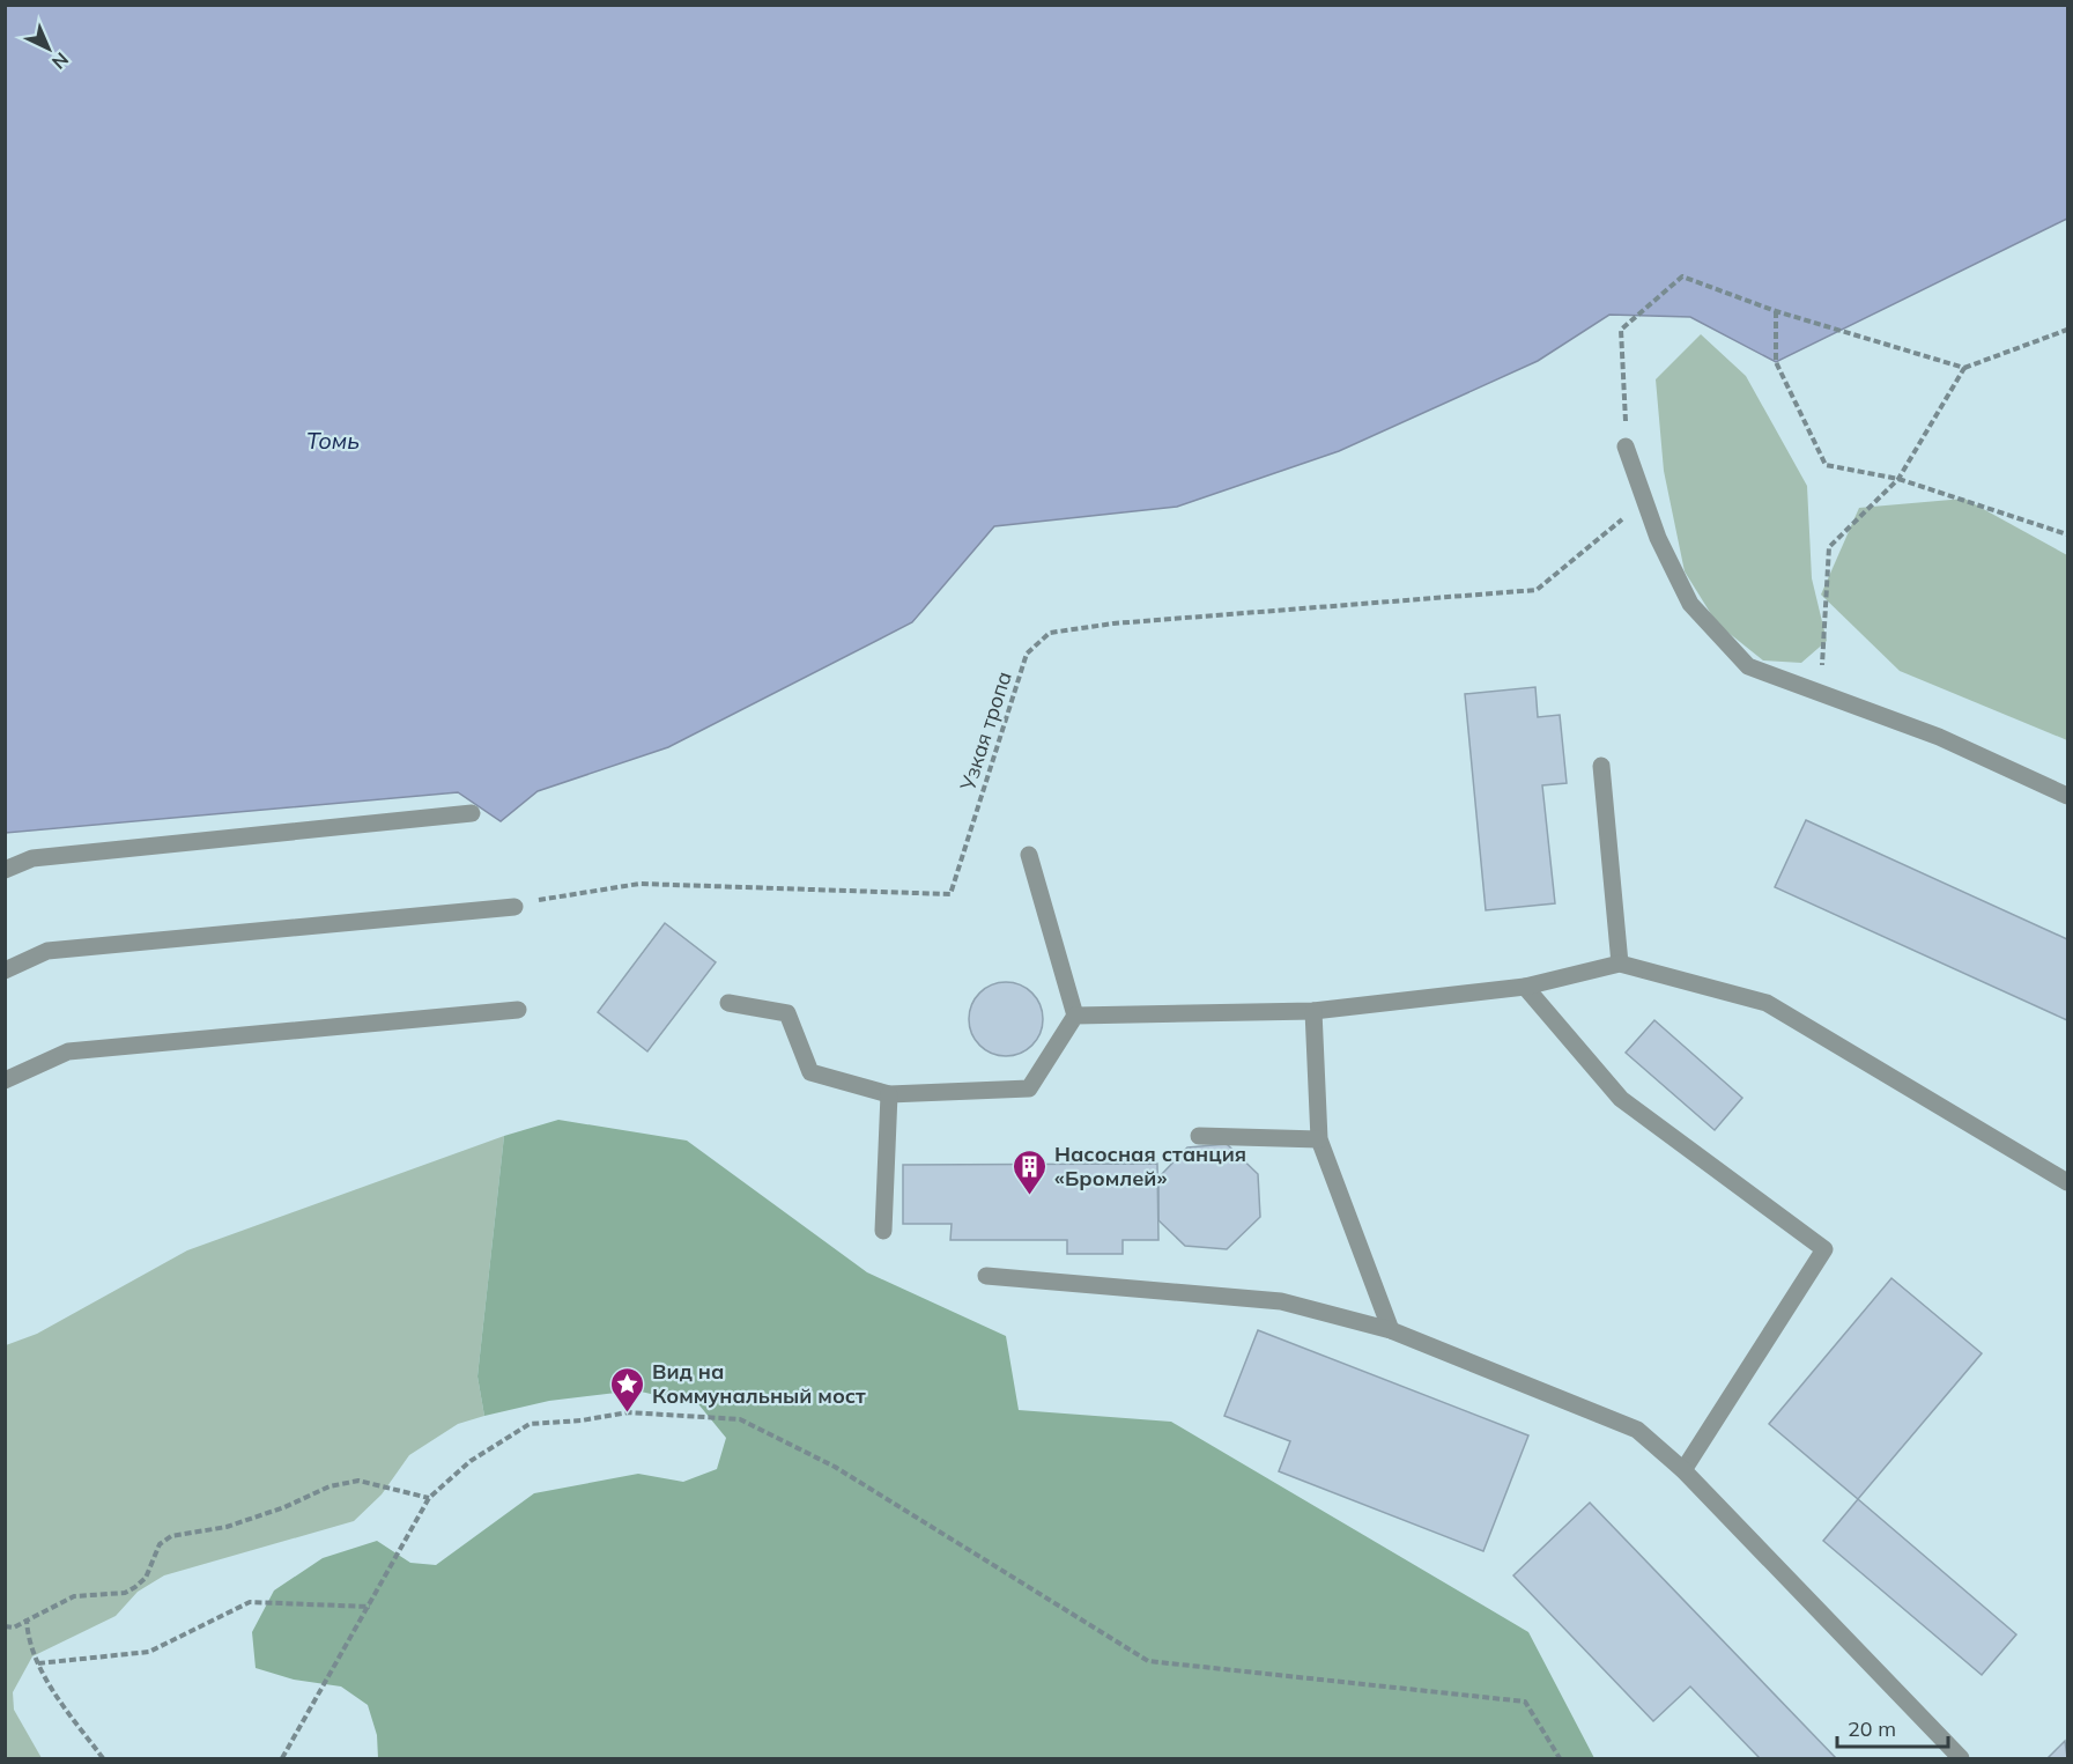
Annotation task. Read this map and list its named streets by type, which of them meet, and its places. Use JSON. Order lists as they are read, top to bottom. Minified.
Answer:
{"streets":{"path":["Узкая тропа"]},"water":["Томь"],"places":{"building":["Насосная станция «Бромлей»"],"place":["Вид на Коммунальный мост"]},"scale_bar":"20 m","north":"bottom right"}
